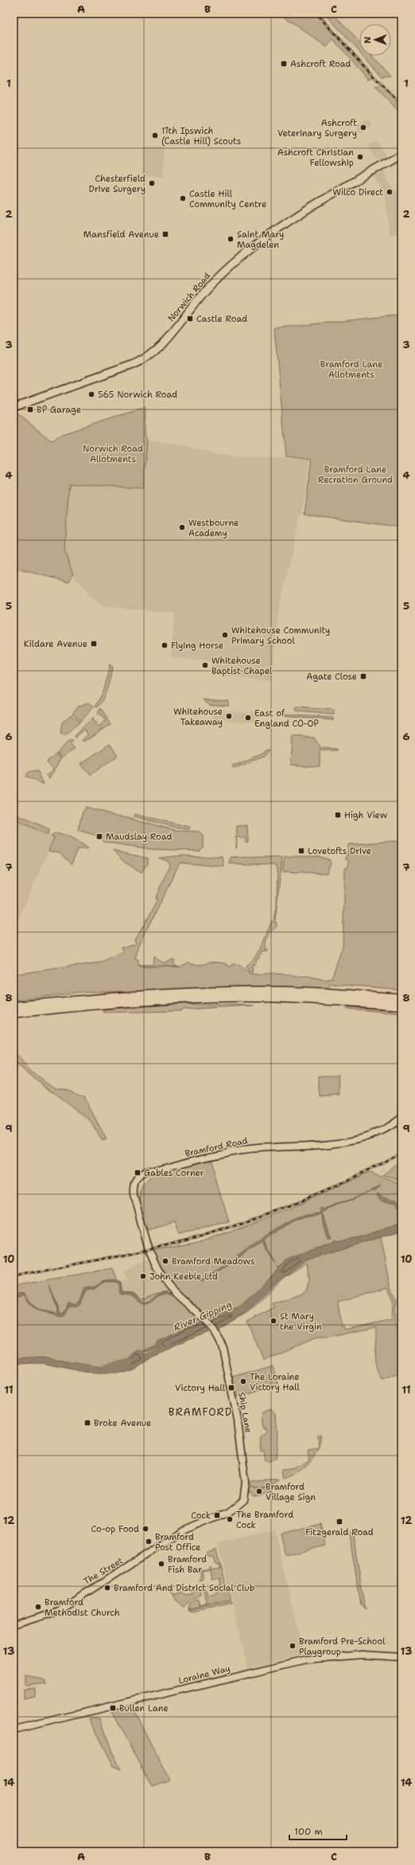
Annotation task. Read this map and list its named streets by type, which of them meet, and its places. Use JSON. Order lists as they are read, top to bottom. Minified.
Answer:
{"streets":{"main road":["Norwich Road","Bramford Road","Ship Lane","The Street","Loraine Way"]},"crossings":[["Bramford Road","Ship Lane"],["Ship Lane","The Street"]],"districts":["BRAMFORD"],"water":["River Gipping"],"parks":["Bramford Lane Allotments","Norwich Road Allotments","Bramford Lane Recration Ground"],"places":{"transit":["Ashcroft Road","Mansfield Avenue","Castle Road","BP Garage","Kildare Avenue","Agate Close","High View","Maudslay Road","Lovetofts Drive","Gables Corner","Victory Hall","Broke Avenue","Cock","Fitzgerald Road","Bullen Lane"],"other":["Ashcroft Veterinary Surgery","11th Ipswich (Castle Hill) Scouts","Ashcroft Christian Fellowship","Chesterfield Drive Surgery","Wilco Direct","Castle Hill Community Centre","Saint Mary Magdelen","565 Norwich Road","Westbourne Academy","Whitehouse Community Primary School","Flying Horse","Whitehouse Baptist Chapel","Whitehouse Takeaway","East of England CO-OP","Bramford Meadows","John Keeble Ltd","St Mary the Virgin","The Loraine Victory Hall","Bramford Village Sign","The Bramford Cock","Co-op Food","Bramford Post Office","Bramford Fish Bar","Bramford And District Social Club","Bramford Methodist Church","Bramford Pre-School Playgroup"]},"scale_bar":"100 m","north":"left","grid":{"columns":["A","B","C"],"rows":["1","2","3","4","5","6","7","8","9","10","11","12","13","14"]}}
